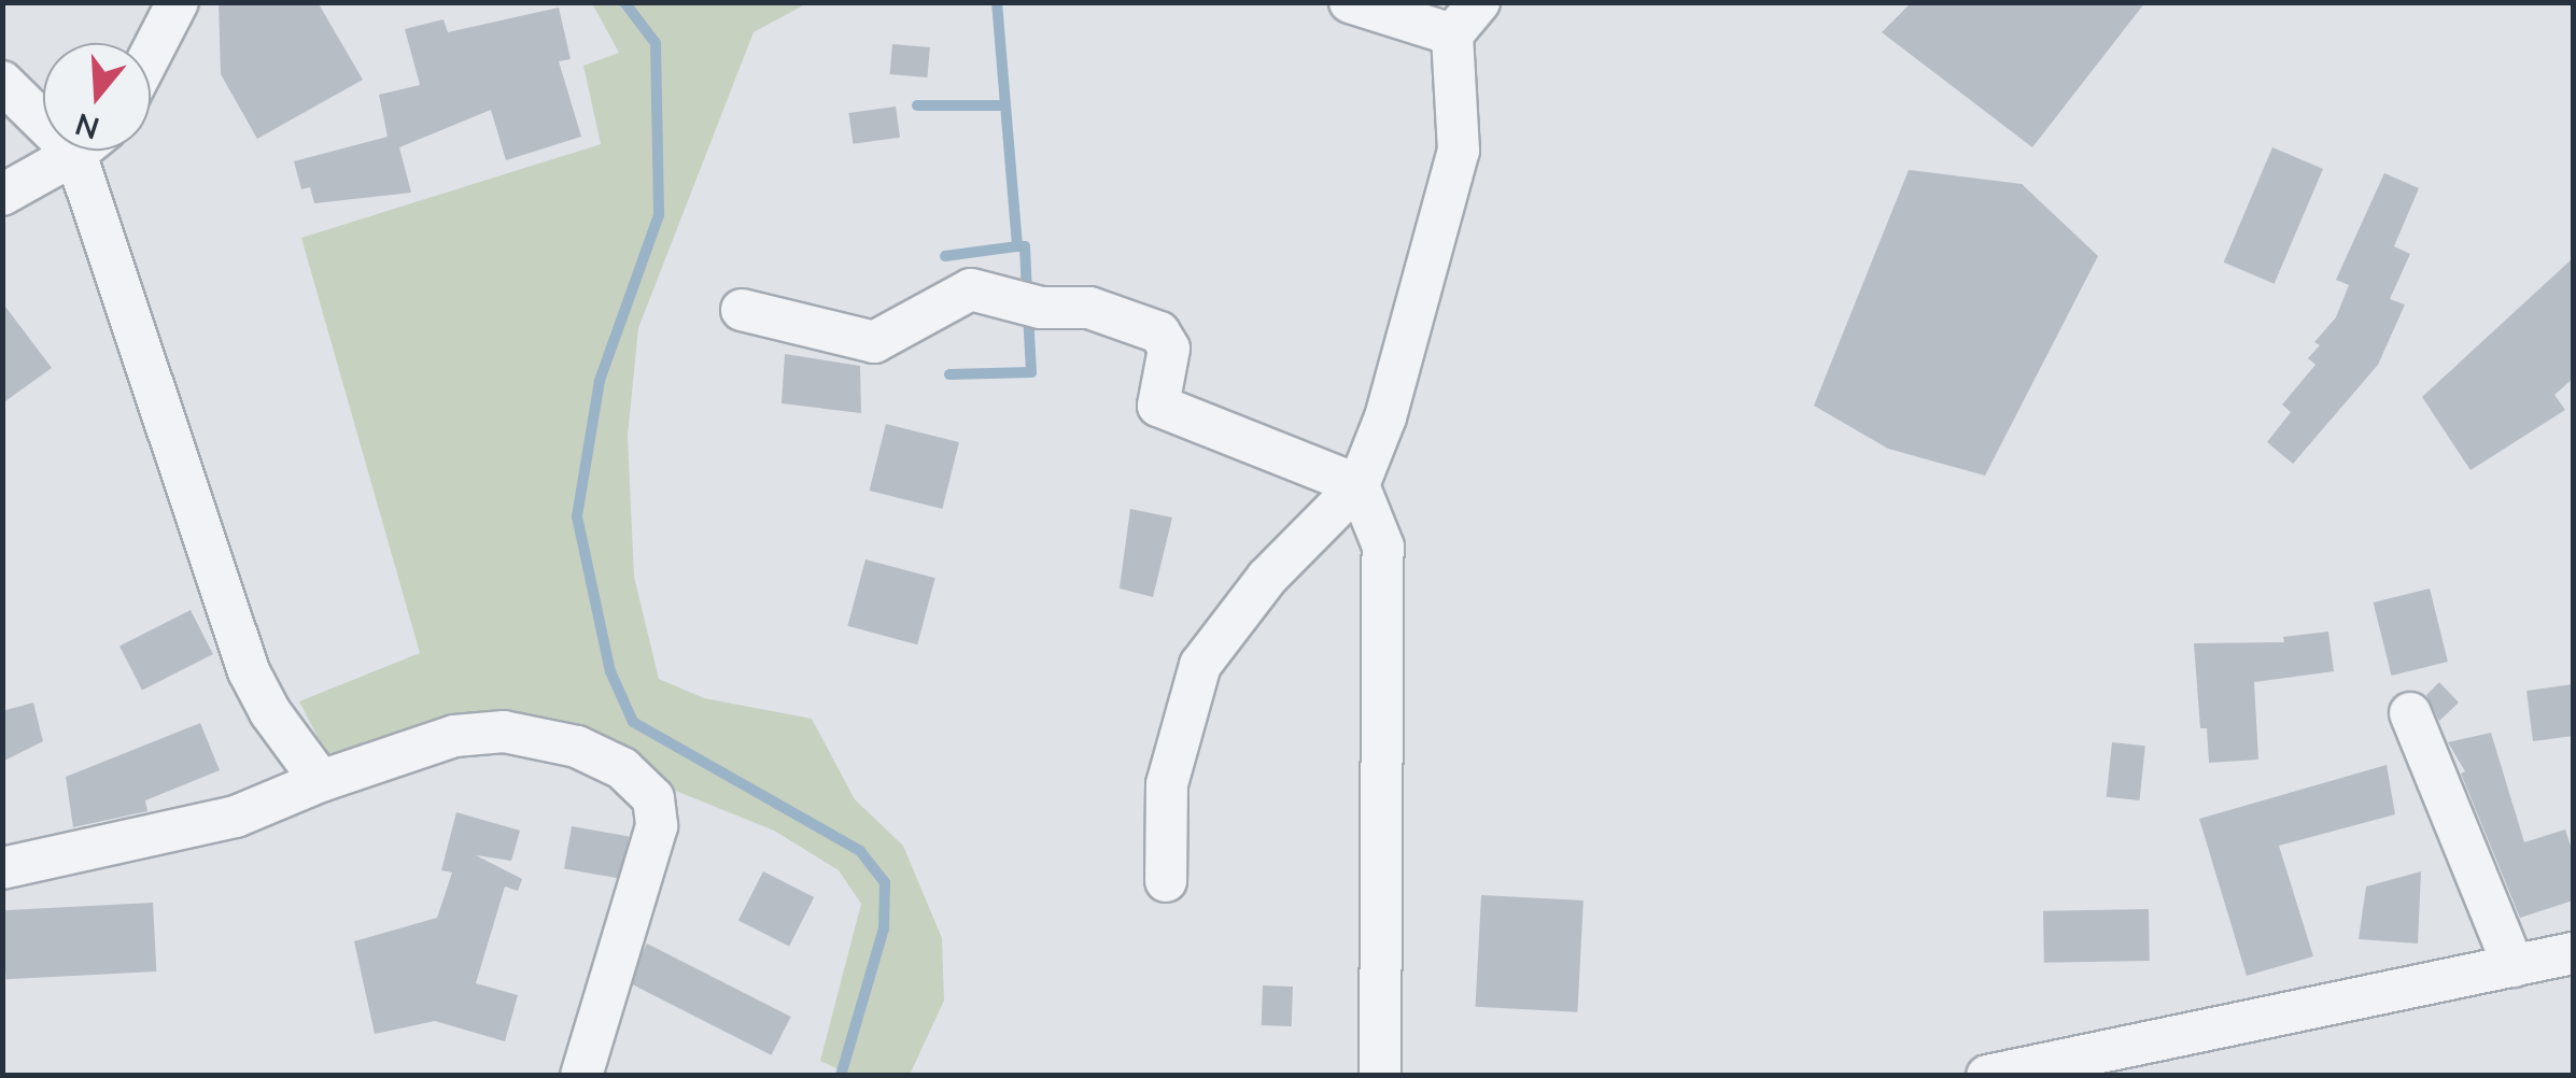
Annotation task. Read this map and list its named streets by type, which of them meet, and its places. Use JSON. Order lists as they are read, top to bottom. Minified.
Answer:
{"north":"bottom"}
